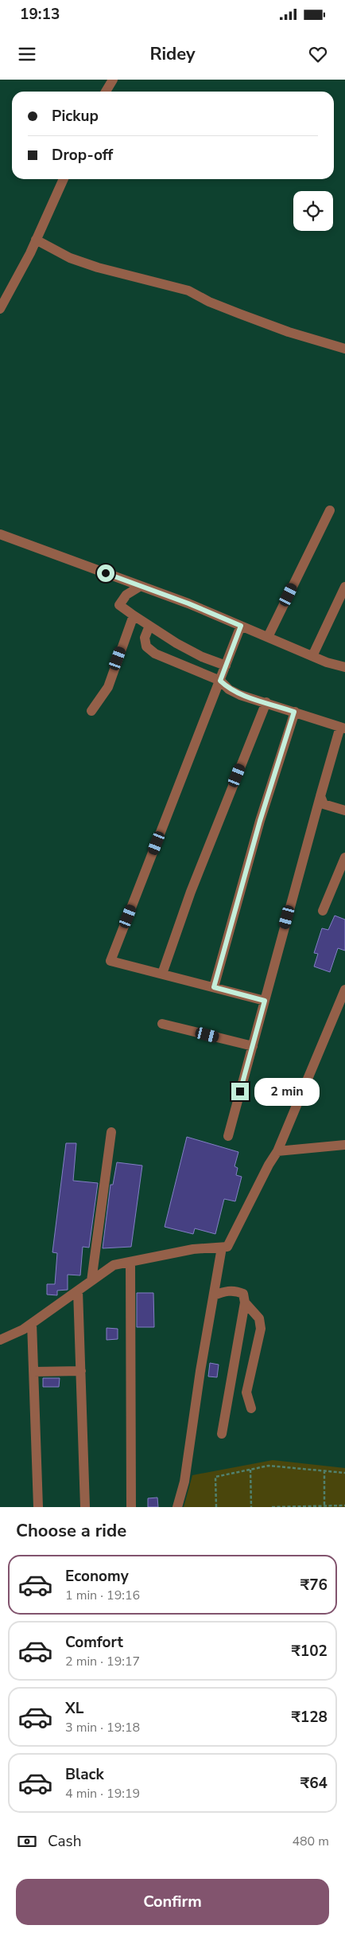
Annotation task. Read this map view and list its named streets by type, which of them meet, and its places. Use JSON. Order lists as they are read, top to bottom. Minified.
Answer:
{"page":{"status":"19:13","header":"Ridey","banner":["Pickup","Drop-off"],"bubble":"2 min","heading":"Choose a ride","list":[{"name":"Economy","note":"1 min · 19:16","value":"₹76"},{"name":"Comfort","note":"2 min · 19:17","value":"₹102"},{"name":"XL","note":"3 min · 19:18","value":"₹128"},{"name":"Black","note":"4 min · 19:19","value":"₹64"}],"pay":["Cash","480 m"],"buttons":"Confirm"}}
